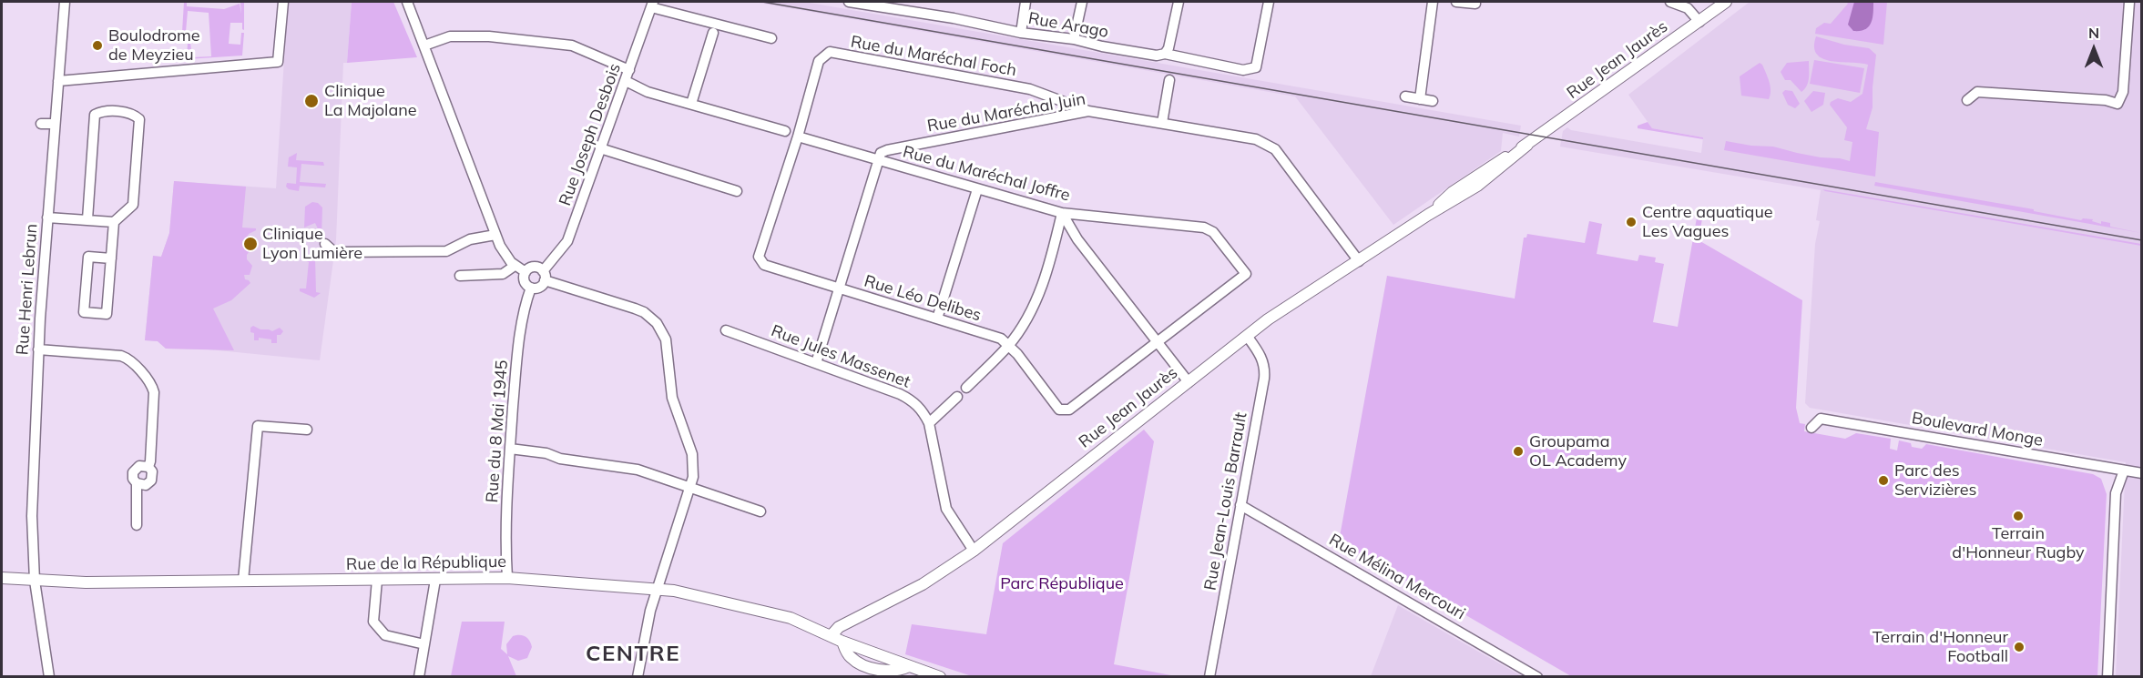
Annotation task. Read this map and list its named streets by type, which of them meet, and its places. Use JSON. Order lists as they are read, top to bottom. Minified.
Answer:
{"streets":{"main road":["Rue Jean Jaurès","Rue de la République"],"street":["Rue Arago","Rue du Maréchal Foch","Rue du Maréchal Juin","Rue Joseph Desbois","Rue du Maréchal Joffre","Rue Henri Lebrun","Rue Léo Delibes","Rue Jules Massenet","Boulevard Monge","Rue du 8 Mai 1945","Rue Jean-Louis Barrault","Rue Mélina Mercouri"]},"crossings":[["Rue du Maréchal Foch","Rue du Maréchal Juin"],["Rue du Maréchal Foch","Rue Léo Delibes"],["Rue Jean Jaurès","Rue du Maréchal Juin"],["Rue Jean Jaurès","Rue Jules Massenet"],["Rue Jean Jaurès","Rue Jean-Louis Barrault"],["Rue Jean Jaurès","Rue de la République"],["Rue du Maréchal Juin","Rue du Maréchal Joffre"],["Rue Joseph Desbois","Rue du 8 Mai 1945"],["Rue du Maréchal Joffre","Rue Léo Delibes"],["Rue Henri Lebrun","Rue de la République"],["Rue du 8 Mai 1945","Rue de la République"],["Rue Jean-Louis Barrault","Rue Mélina Mercouri"]],"districts":["CENTRE"],"parks":["Parc République"],"places":["Boulodrome de Meyzieu","Clinique La Majolane","Centre aquatique Les Vagues","Clinique Lyon Lumière","Groupama OL Academy","Parc des Servizières","Terrain d'Honneur Rugby","Terrain d'Honneur Football"],"north":"top"}
